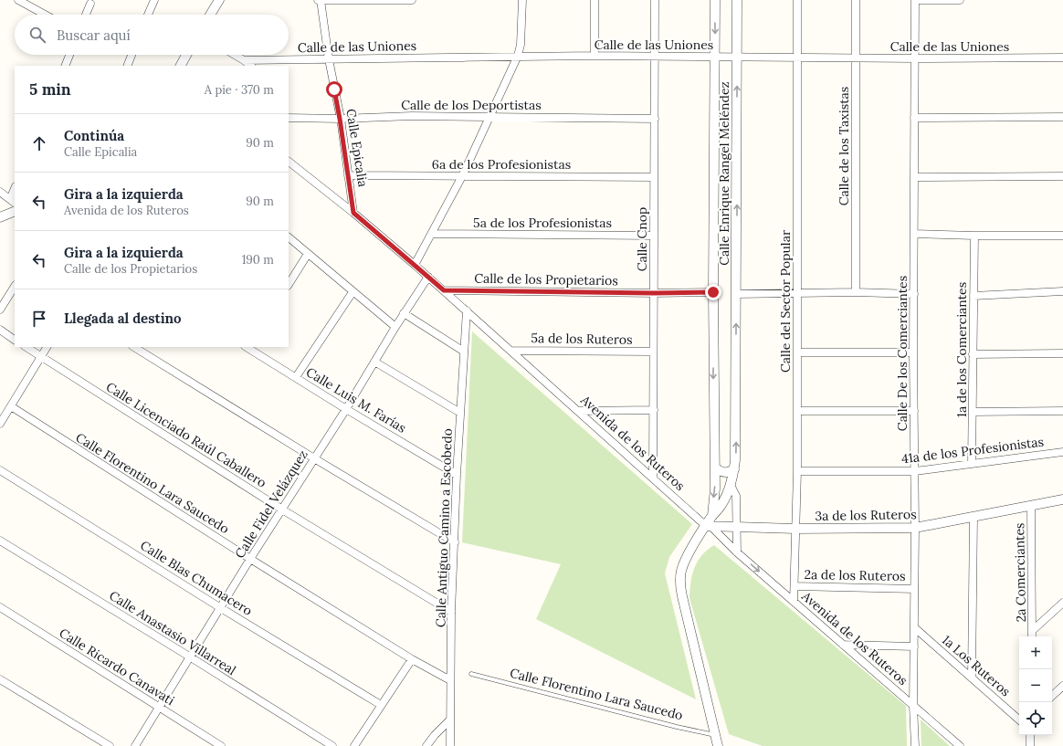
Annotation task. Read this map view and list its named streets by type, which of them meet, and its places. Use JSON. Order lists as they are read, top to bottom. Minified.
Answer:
{"streets":{"street":["Calle de las Uniones","Calle de los Deportistas","Calle de los Taxistas","Calle Epicalia","6a de los Profesionistas","Calle Enrique Rangel Meléndez","5a de los Profesionistas","Calle Cnop","Calle de los Propietarios","Calle del Sector Popular","5a de los Ruteros","1a de los Comerciantes","Calle De los Comerciantes","Calle Luis M. Farías","Calle Licenciado Raúl Caballero","Avenida de los Ruteros","41a de los Profesionistas","Calle Florentino Lara Saucedo","Calle Fidel Velázquez","3a de los Ruteros","Calle Antiguo Camino a Escobedo","2a Comerciantes","2a de los Ruteros","Calle Blas Chumacero","Calle Anastasio Villarreal","1a Los Ruteros","Calle Ricardo Canavati"]},"crossings":[["Calle de las Uniones","Calle de los Taxistas"],["Calle de las Uniones","Calle Epicalia"],["Calle de las Uniones","Calle Enrique Rangel Meléndez"],["Calle de las Uniones","Calle Cnop"],["Calle de las Uniones","Calle del Sector Popular"],["Calle de las Uniones","Calle De los Comerciantes"],["Calle de los Deportistas","Calle Epicalia"],["Calle de los Deportistas","Calle Cnop"],["Calle Epicalia","6a de los Profesionistas"],["Calle Epicalia","Avenida de los Ruteros"],["6a de los Profesionistas","Calle Cnop"],["Calle Enrique Rangel Meléndez","Calle de los Propietarios"],["Calle Enrique Rangel Meléndez","Avenida de los Ruteros"],["Calle Enrique Rangel Meléndez","Calle Florentino Lara Saucedo"],["Calle Enrique Rangel Meléndez","3a de los Ruteros"],["5a de los Profesionistas","Calle Cnop"],["Calle Cnop","Calle de los Propietarios"],["Calle Cnop","5a de los Ruteros"],["Calle Cnop","Avenida de los Ruteros"],["Calle de los Propietarios","Avenida de los Ruteros"],["Calle del Sector Popular","Avenida de los Ruteros"],["Calle del Sector Popular","41a de los Profesionistas"],["Calle del Sector Popular","3a de los Ruteros"],["Calle del Sector Popular","2a de los Ruteros"],["5a de los Ruteros","Avenida de los Ruteros"],["1a de los Comerciantes","41a de los Profesionistas"],["Calle De los Comerciantes","Avenida de los Ruteros"],["Calle De los Comerciantes","41a de los Profesionistas"],["Calle De los Comerciantes","3a de los Ruteros"],["Calle De los Comerciantes","2a de los Ruteros"],["Calle De los Comerciantes","1a Los Ruteros"],["Calle Luis M. Farías","Calle Fidel Velázquez"],["Calle Luis M. Farías","Calle Antiguo Camino a Escobedo"],["Calle Licenciado Raúl Caballero","Calle Fidel Velázquez"],["Calle Licenciado Raúl Caballero","Calle Antiguo Camino a Escobedo"],["Avenida de los Ruteros","Calle Fidel Velázquez"],["Avenida de los Ruteros","3a de los Ruteros"],["Avenida de los Ruteros","Calle Antiguo Camino a Escobedo"],["Calle Florentino Lara Saucedo","Calle Fidel Velázquez"],["Calle Florentino Lara Saucedo","Calle Antiguo Camino a Escobedo"],["Calle Fidel Velázquez","Calle Blas Chumacero"],["Calle Fidel Velázquez","Calle Anastasio Villarreal"],["Calle Fidel Velázquez","Calle Ricardo Canavati"],["3a de los Ruteros","2a Comerciantes"]],"page":{"search":"Buscar aquí","heading":["5 min","A pie · 370 m"],"list":[["Continúa","Calle Epicalia","90 m"],["Gira a la izquierda","Avenida de los Ruteros","90 m"],["Gira a la izquierda","Calle de los Propietarios","190 m"],"Llegada al destino"],"map_buttons":["+","−"]}}
